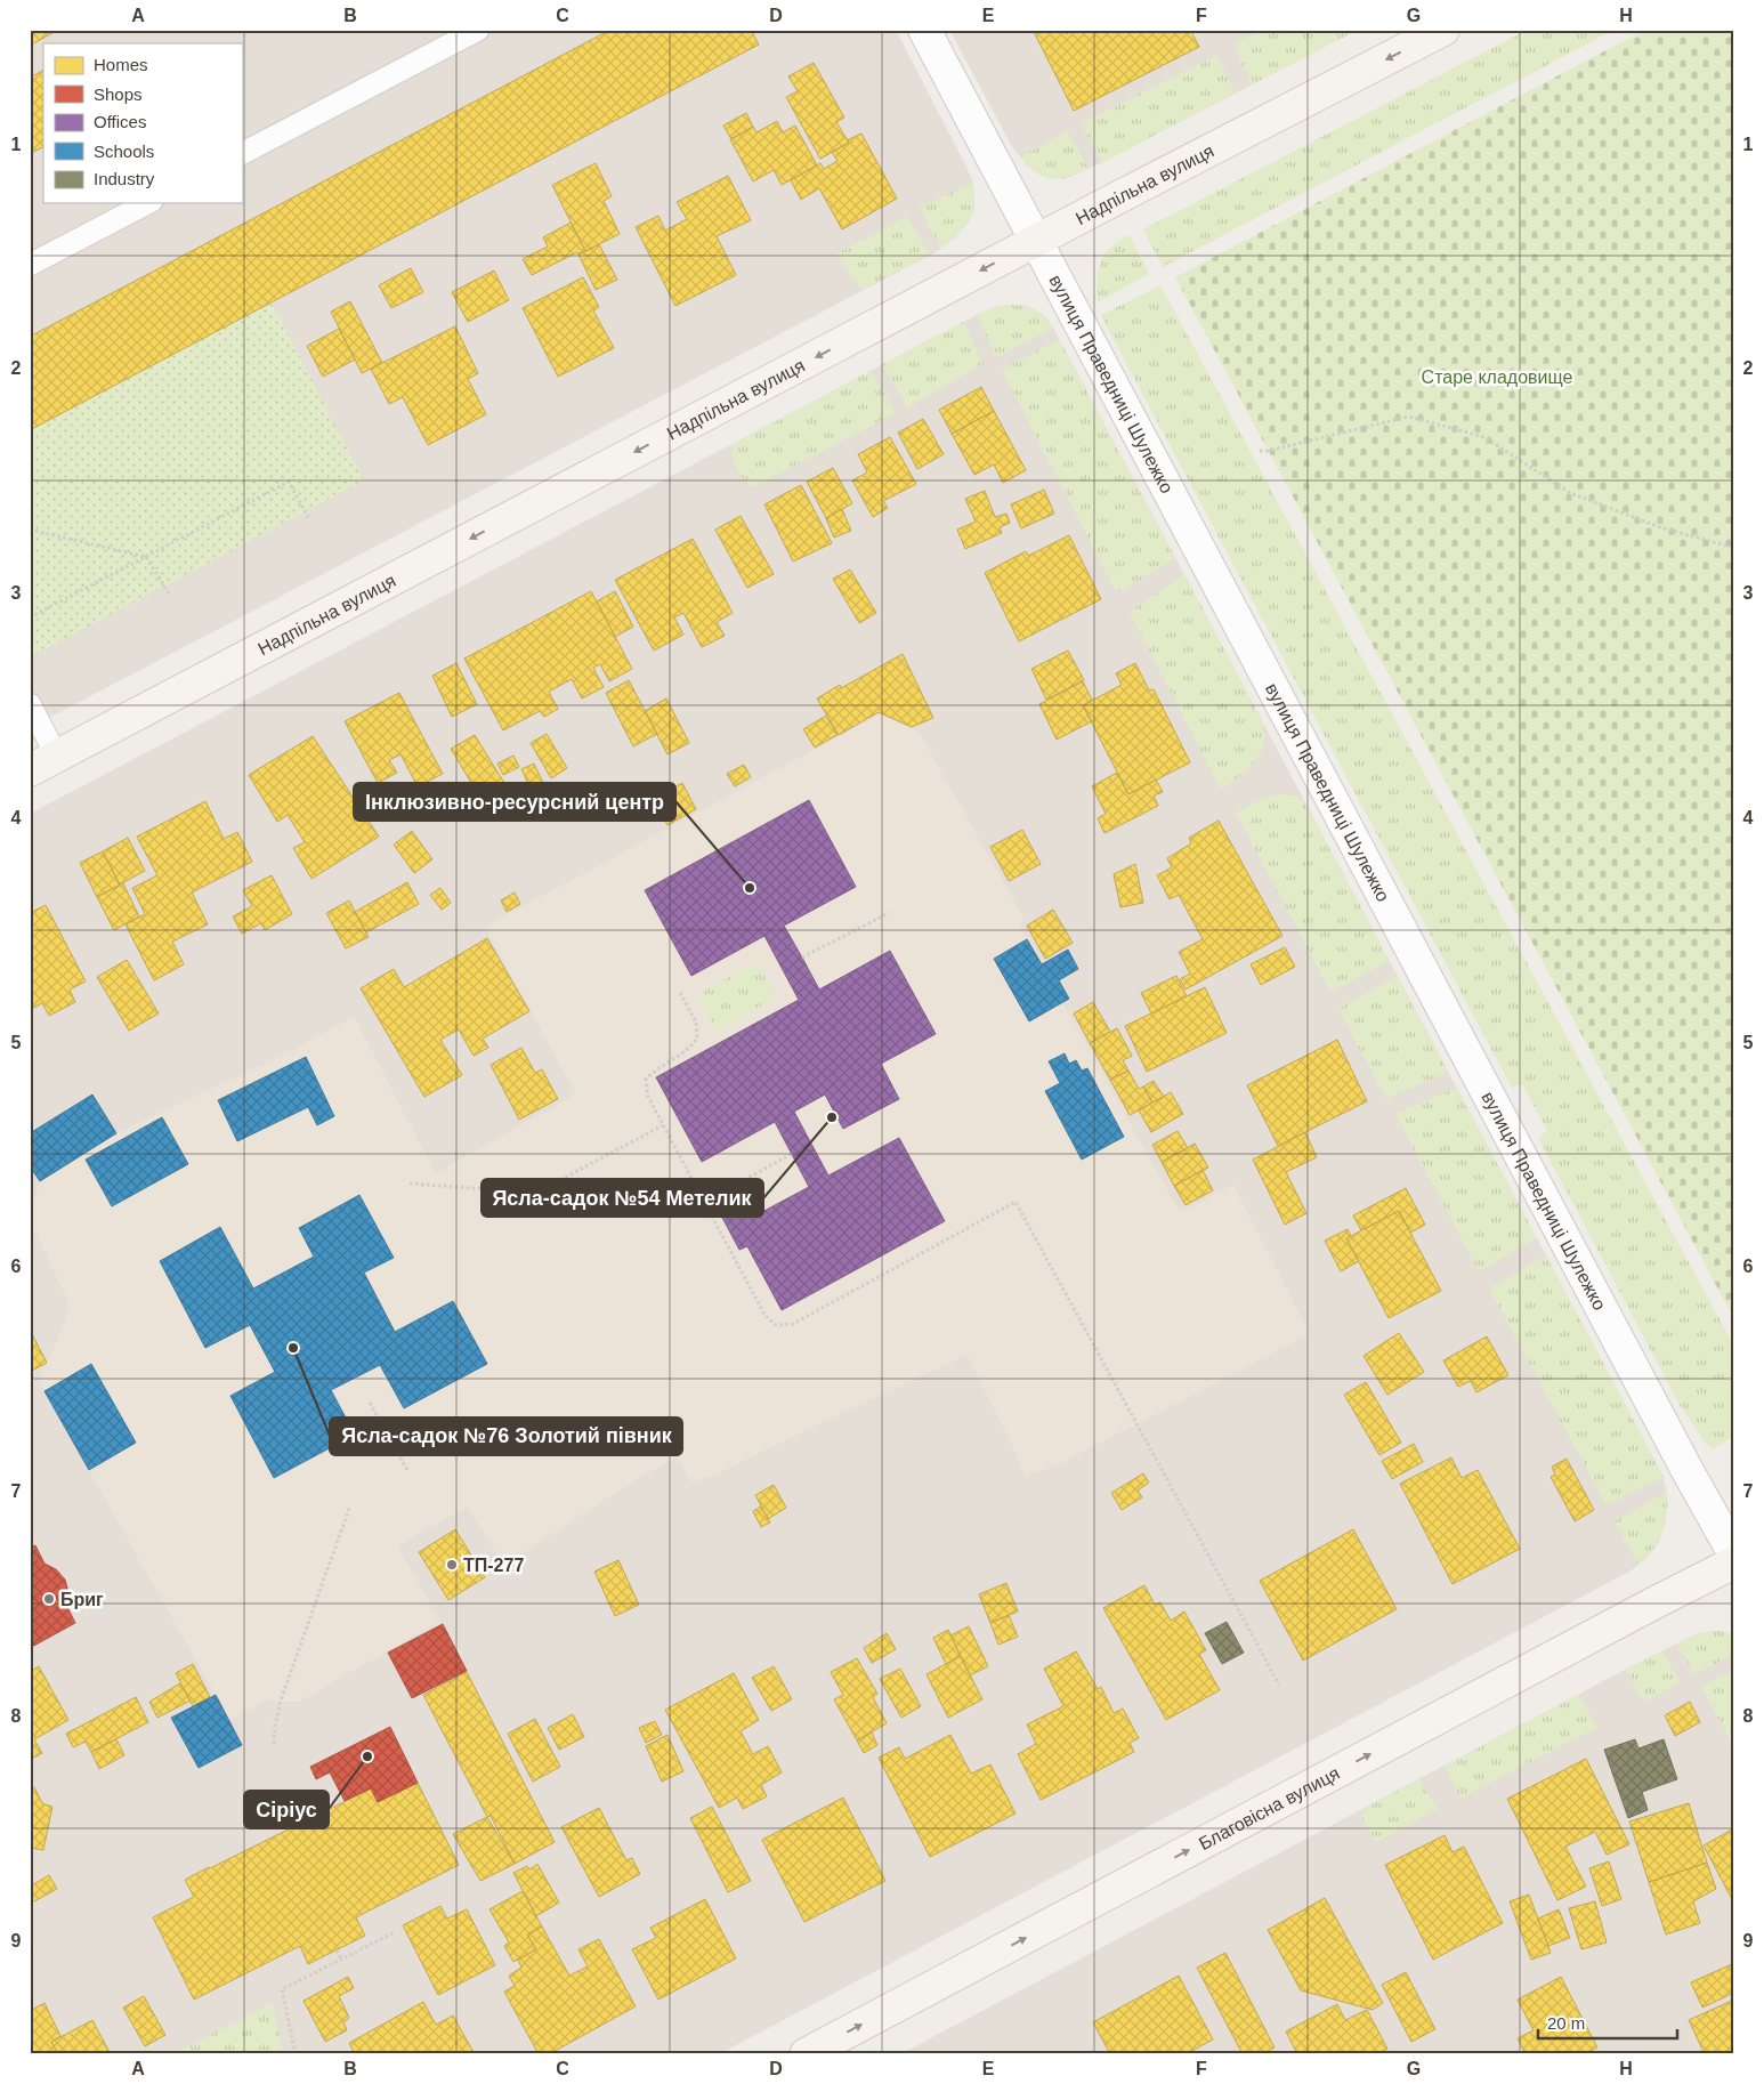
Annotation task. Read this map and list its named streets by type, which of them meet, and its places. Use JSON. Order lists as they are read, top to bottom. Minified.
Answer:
{"streets":{"main road":["Надпільна вулиця","Благовісна вулиця"],"street":["вулиця Праведниці Шулежко"]},"crossings":[["Надпільна вулиця","вулиця Праведниці Шулежко"]],"one_way":["Надпільна вулиця","Благовісна вулиця"],"parks":["Старе кладовище"],"places":["Інклюзивно-ресурсний центр","Ясла-садок №54 Метелик","Ясла-садок №76 Золотий півник","ТП-277","Бриг","Сіріус"],"legend":["Homes","Shops","Offices","Schools","Industry"],"scale_bar":"20 m","grid":{"columns":["A","B","C","D","E","F","G","H"],"rows":["1","2","3","4","5","6","7","8","9"]}}
